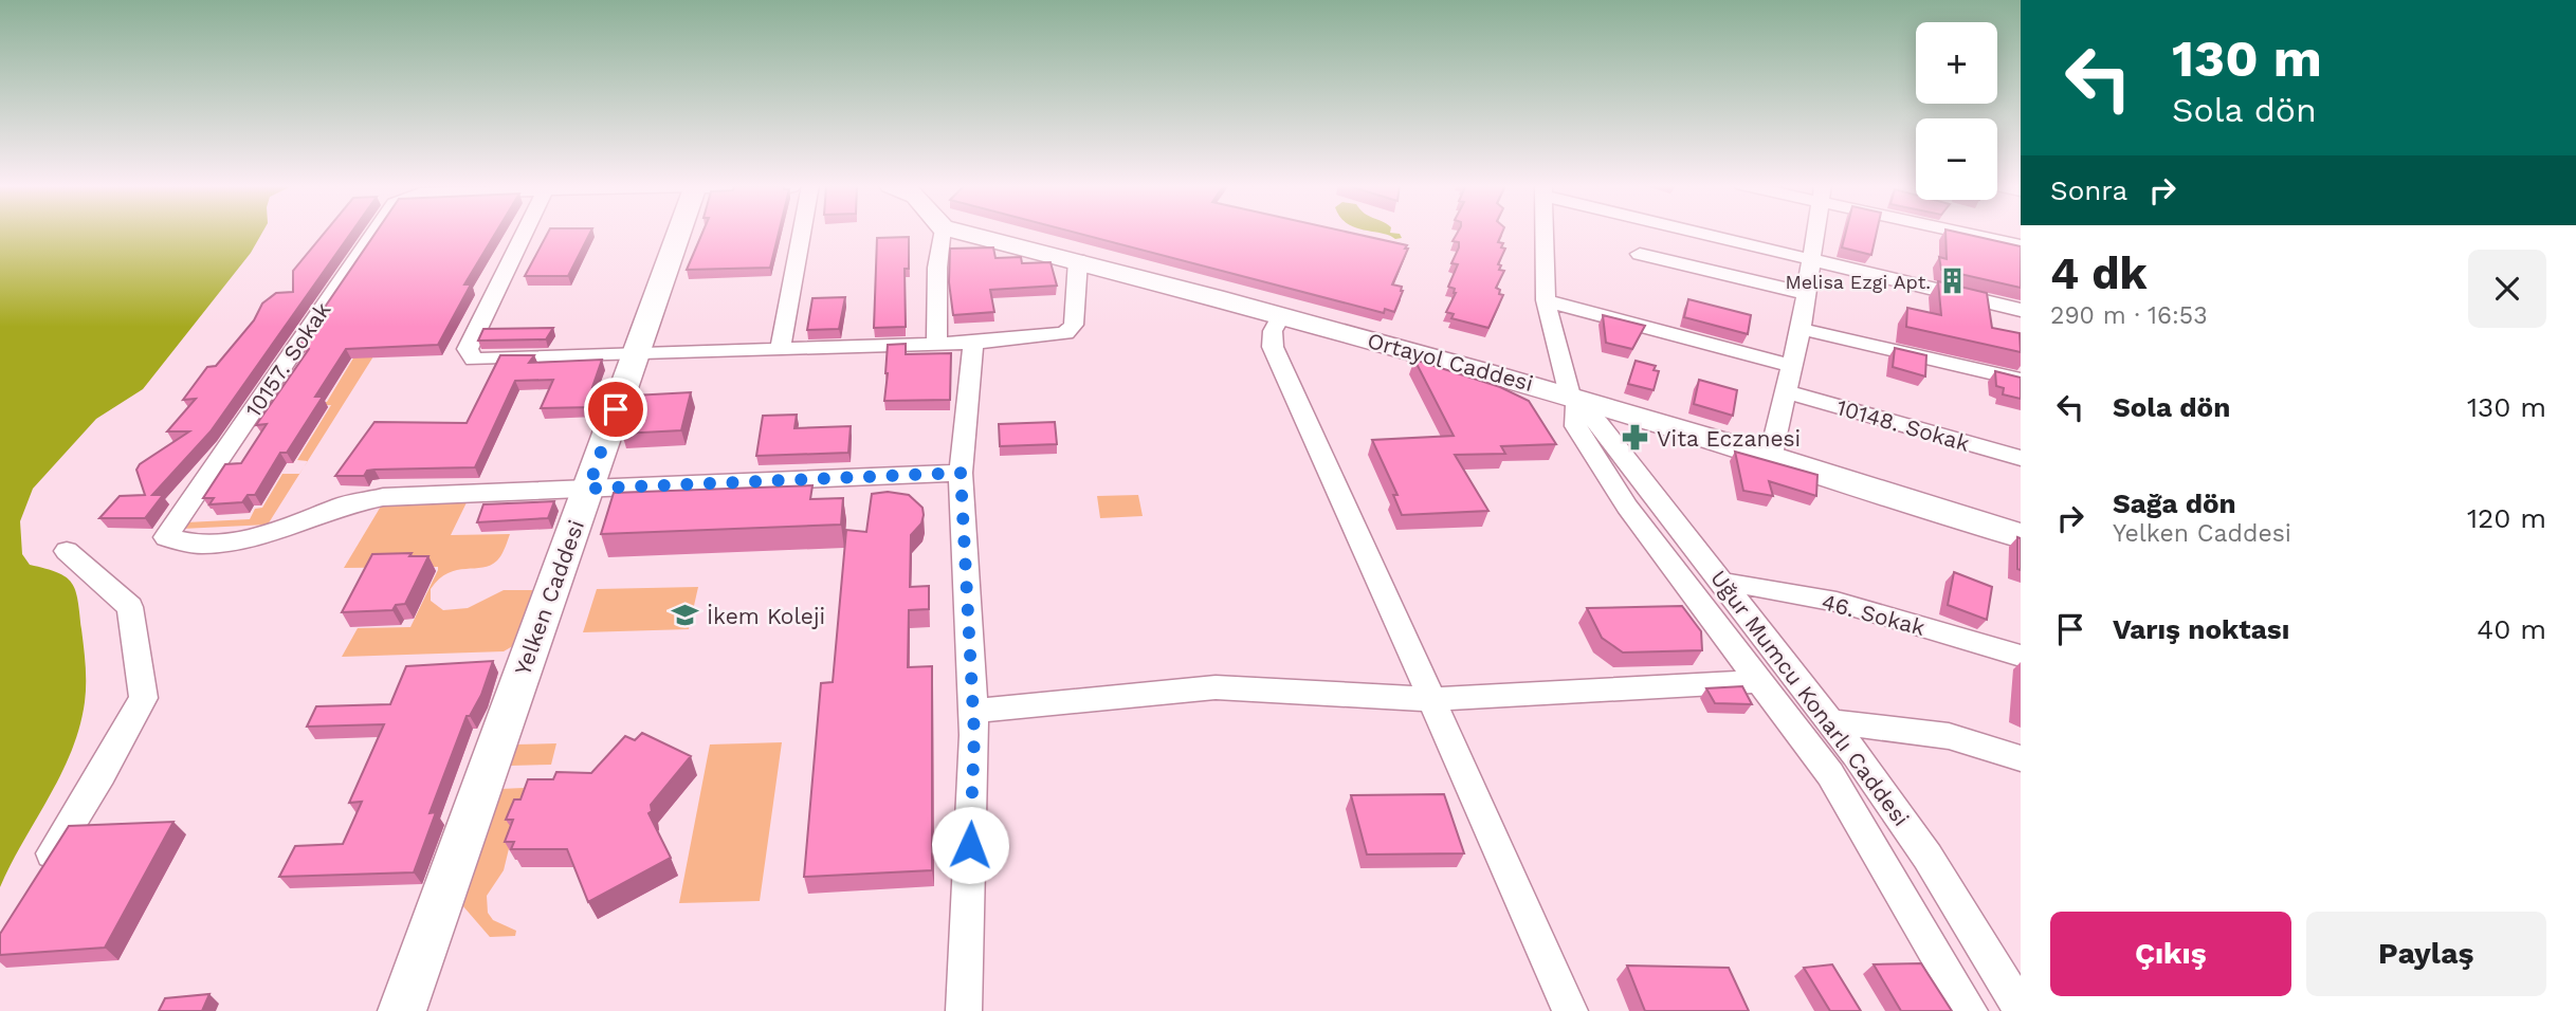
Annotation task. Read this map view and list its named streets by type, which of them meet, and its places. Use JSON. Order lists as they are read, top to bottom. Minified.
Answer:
{"streets":{"street":["10157. Sokak","Ortayol Caddesi","10148. Sokak","Yelken Caddesi","46. Sokak","Uğur Mumcu Konarlı Caddesi"]},"crossings":[["10157. Sokak","Yelken Caddesi"],["Ortayol Caddesi","Uğur Mumcu Konarlı Caddesi"],["46. Sokak","Uğur Mumcu Konarlı Caddesi"]],"places":{"building":["Melisa Ezgi Apt."],"pharmacy":["Vita Eczanesi"],"school or university":["İkem Koleji"]},"page":{"turn":["130 m","Sola dön"],"map_buttons":["+","−"],"then":"Sonra","heading":["4 dk","290 m · 16:53"],"list":[{"name":"Sola dön","value":"130 m"},{"name":"Sağa dön","note":"Yelken Caddesi","value":"120 m"},{"name":"Varış noktası","value":"40 m"}],"buttons":["Çıkış","Paylaş"]}}
